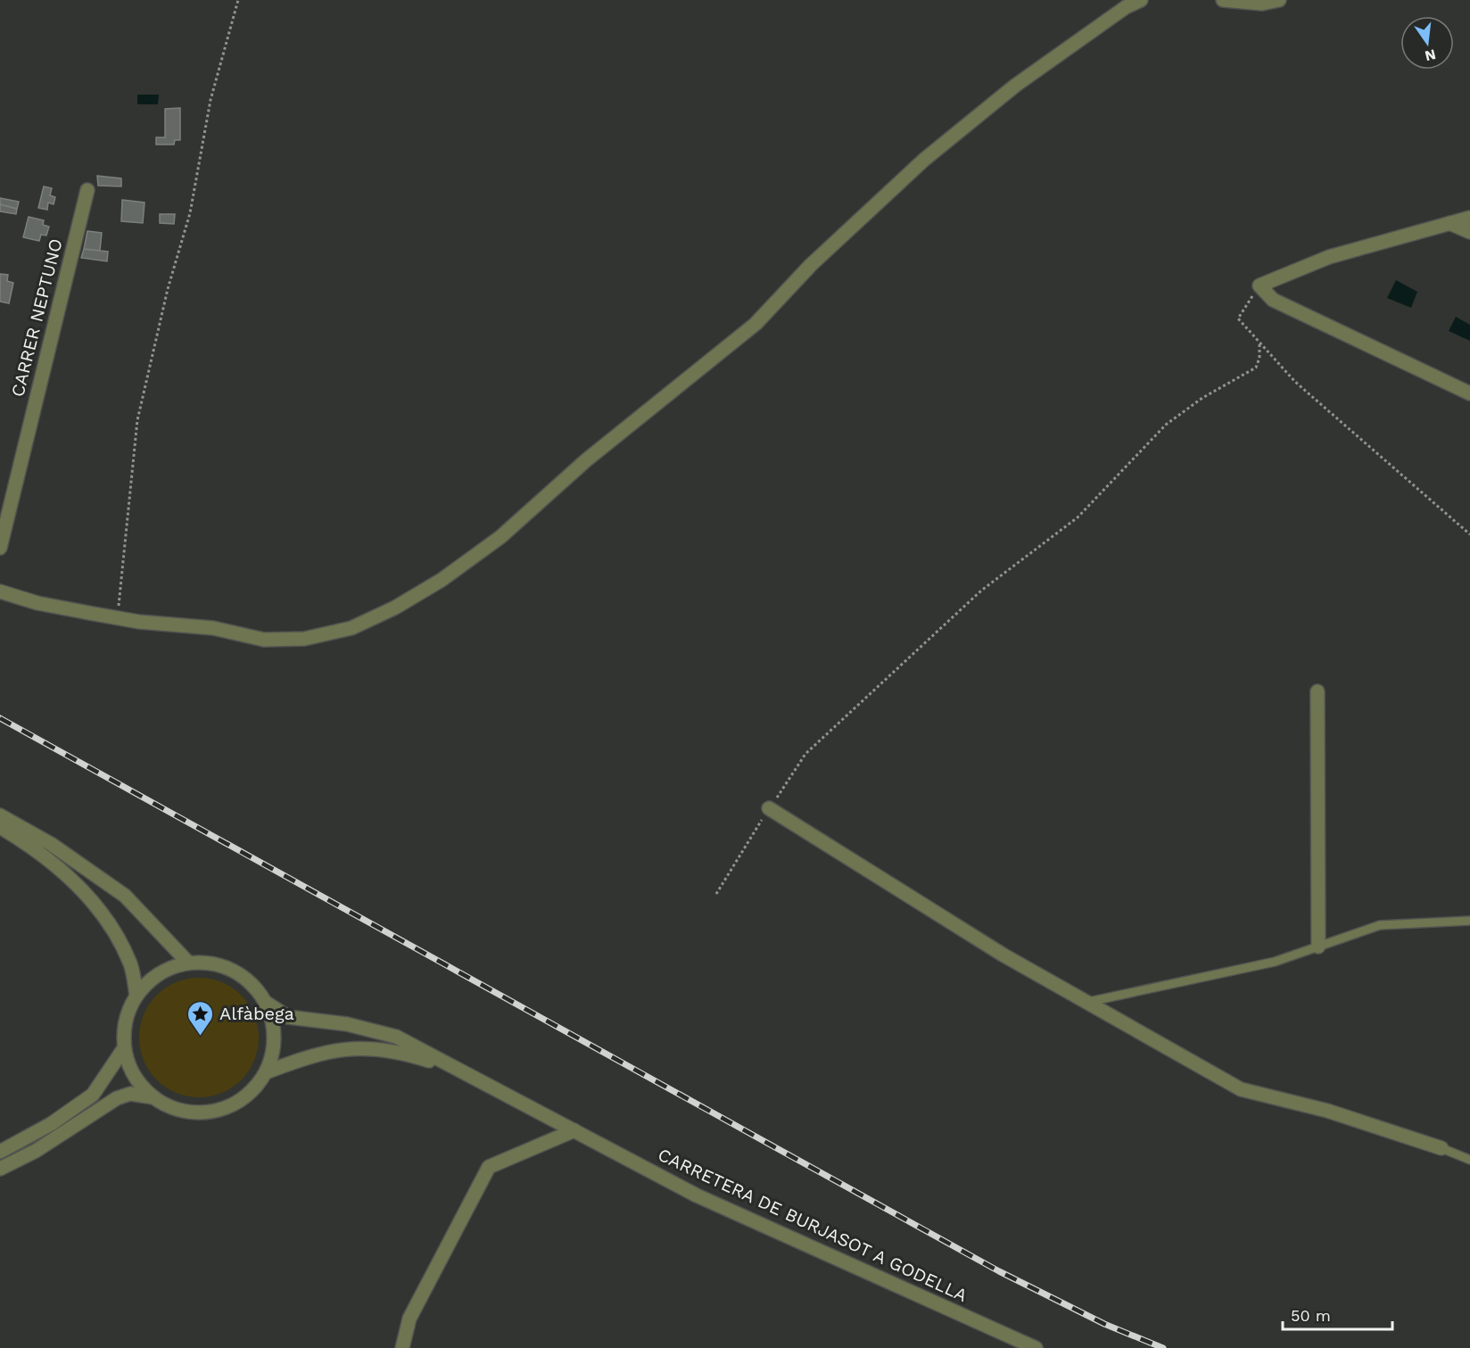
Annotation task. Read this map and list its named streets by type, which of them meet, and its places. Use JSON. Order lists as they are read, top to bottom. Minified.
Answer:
{"streets":{"street":["CARRER NEPTUNO","CARRETERA DE BURJASOT A GODELLA"]},"places":{"place":["Alfàbega"]},"scale_bar":"50 m","north":"bottom"}
